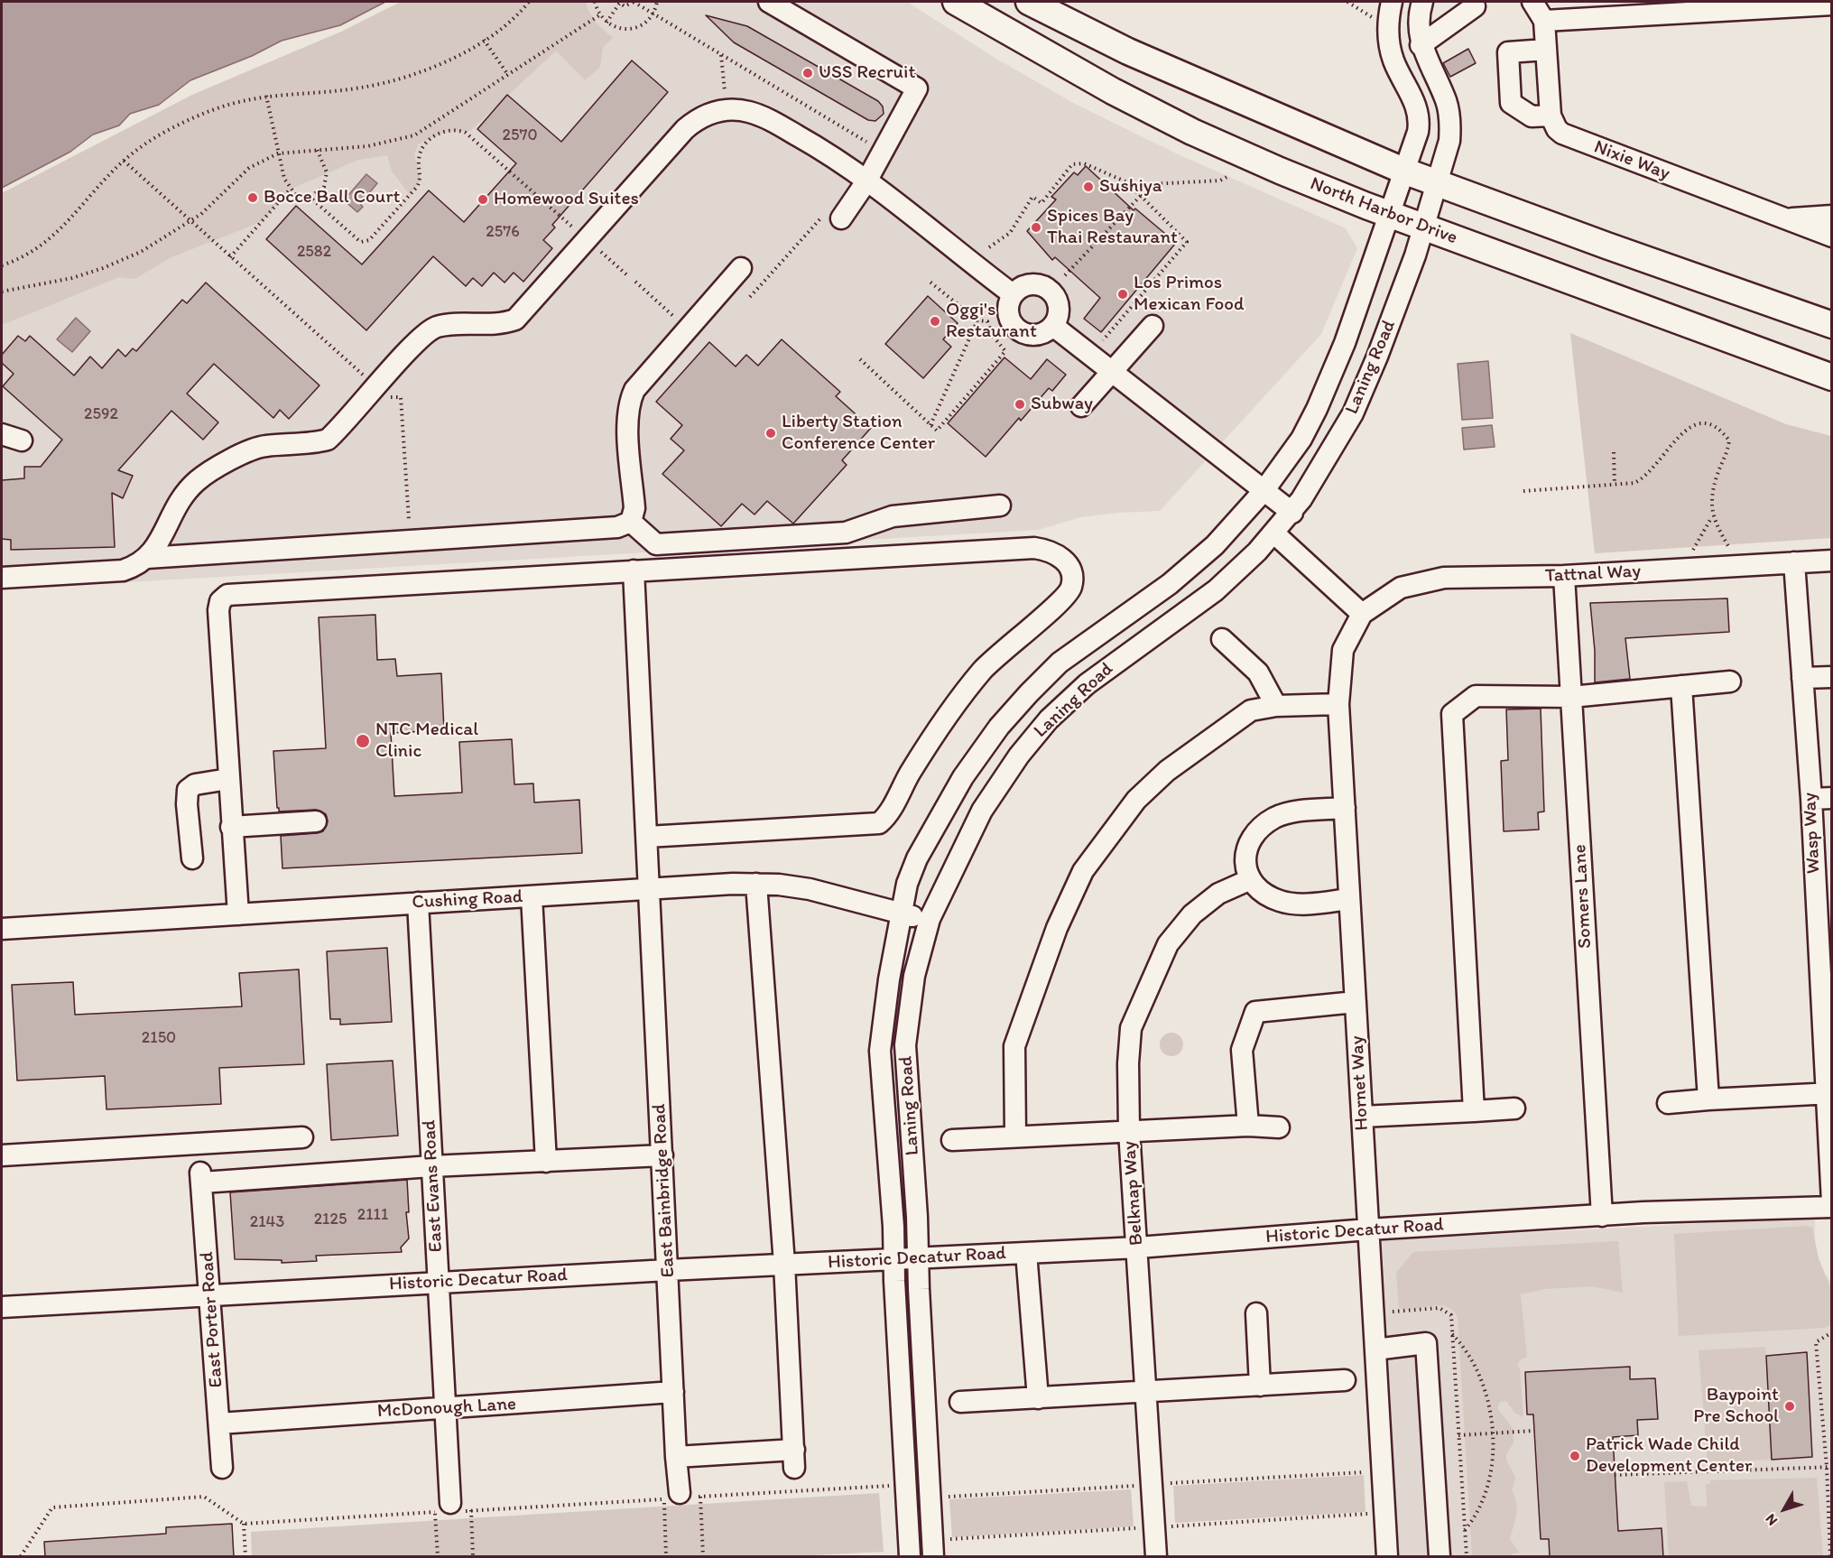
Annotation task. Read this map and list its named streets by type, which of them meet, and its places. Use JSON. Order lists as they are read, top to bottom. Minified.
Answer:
{"streets":{"main road":["North Harbor Drive"],"street":["Nixie Way","Laning Road","Tattnal Way","Wasp Way","Somers Lane","Cushing Road","Hornet Way","East Evans Road","East Bainbridge Road","Belknap Way","Historic Decatur Road","East Porter Road","McDonough Lane"]},"crossings":[["North Harbor Drive","Laning Road"],["Laning Road","Cushing Road"],["Laning Road","Historic Decatur Road"],["Tattnal Way","Wasp Way"],["Tattnal Way","Somers Lane"],["Tattnal Way","Hornet Way"],["Somers Lane","Historic Decatur Road"],["Cushing Road","East Evans Road"],["Cushing Road","East Bainbridge Road"],["Hornet Way","Belknap Way"],["Hornet Way","Historic Decatur Road"],["East Evans Road","Historic Decatur Road"],["East Evans Road","East Porter Road"],["East Evans Road","McDonough Lane"],["East Bainbridge Road","Historic Decatur Road"],["East Bainbridge Road","McDonough Lane"],["Belknap Way","Historic Decatur Road"],["Historic Decatur Road","East Porter Road"],["East Porter Road","McDonough Lane"]],"places":["USS Recruit","Sushiya","Bocce Ball Court","Homewood Suites","Spices Bay Thai Restaurant","Los Primos Mexican Food","Oggi's Restaurant","Subway","Liberty Station Conference Center","NTC Medical Clinic","Baypoint Pre School","Patrick Wade Child Development Center"],"house_numbers":["2570","2576","2582","2592","2150","2111","2125","2143"],"north":"bottom left"}
